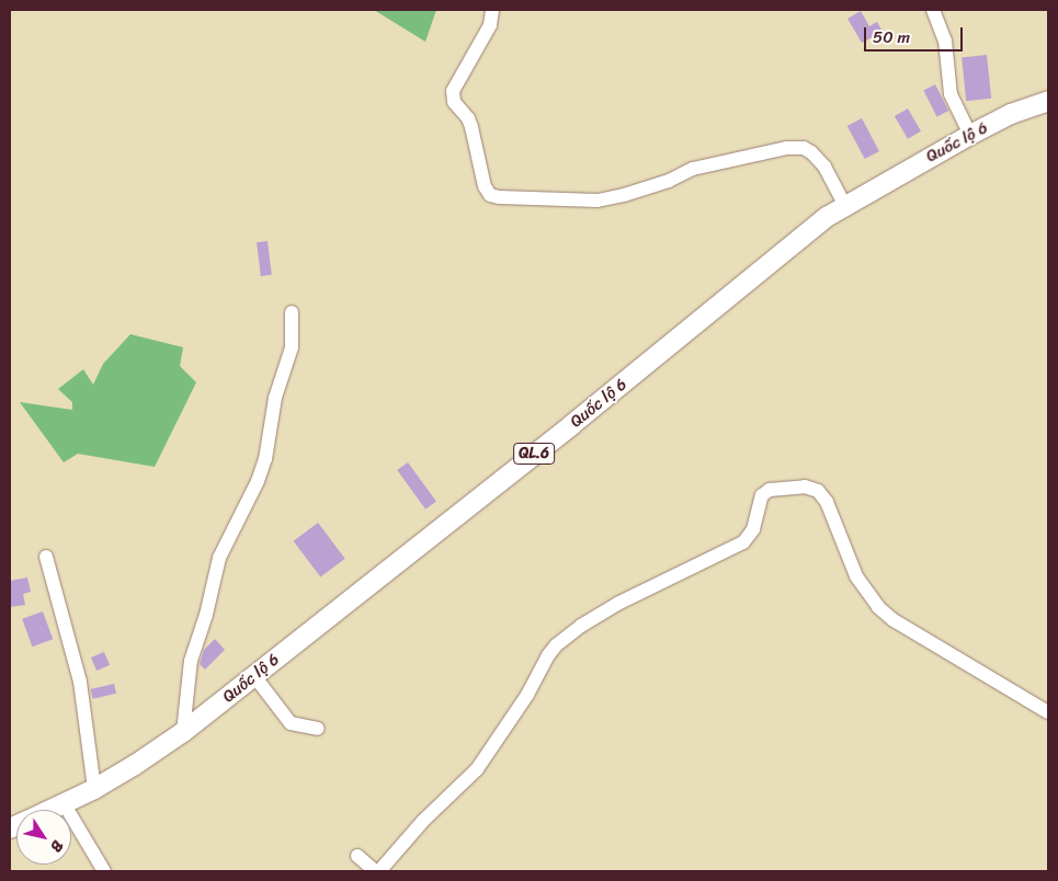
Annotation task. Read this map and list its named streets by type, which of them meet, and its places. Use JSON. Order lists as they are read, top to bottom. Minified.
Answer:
{"streets":{"highway":["Quốc lộ 6","QL.6"]},"scale_bar":"50 m","north":"bottom right"}
